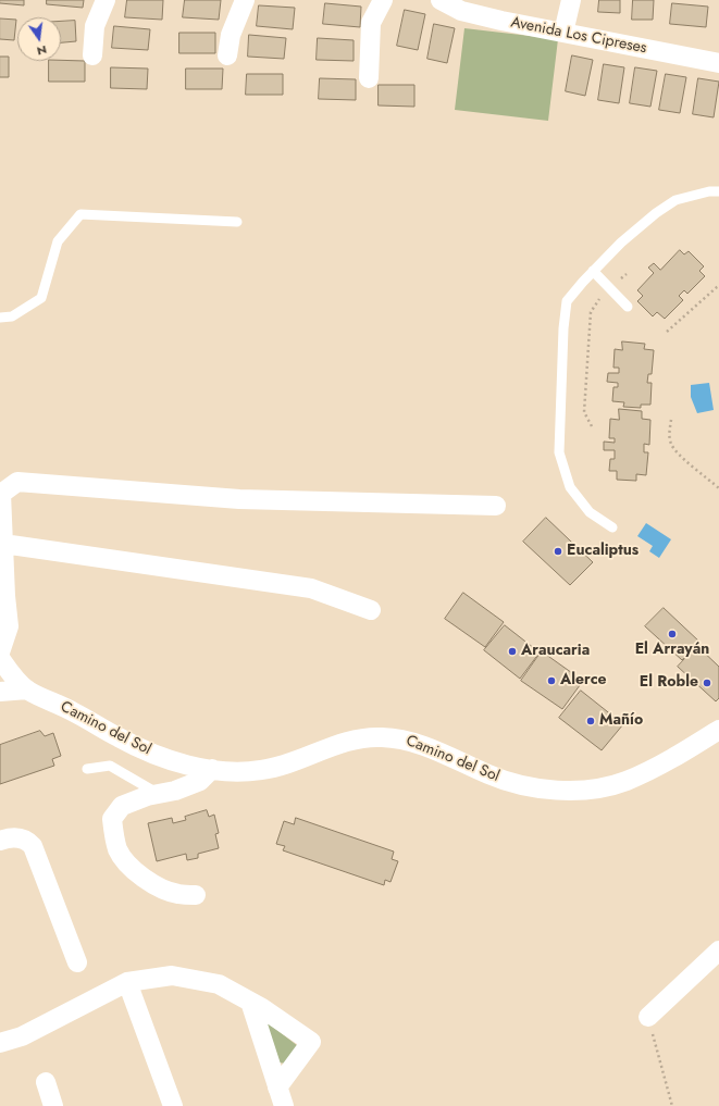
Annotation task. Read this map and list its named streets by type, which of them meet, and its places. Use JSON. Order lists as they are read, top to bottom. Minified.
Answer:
{"streets":{"street":["Avenida Los Cipreses","Camino del Sol"]},"places":["Eucaliptus","El Arrayán","Araucaria","Alerce","El Roble","Mañío"],"north":"bottom"}
